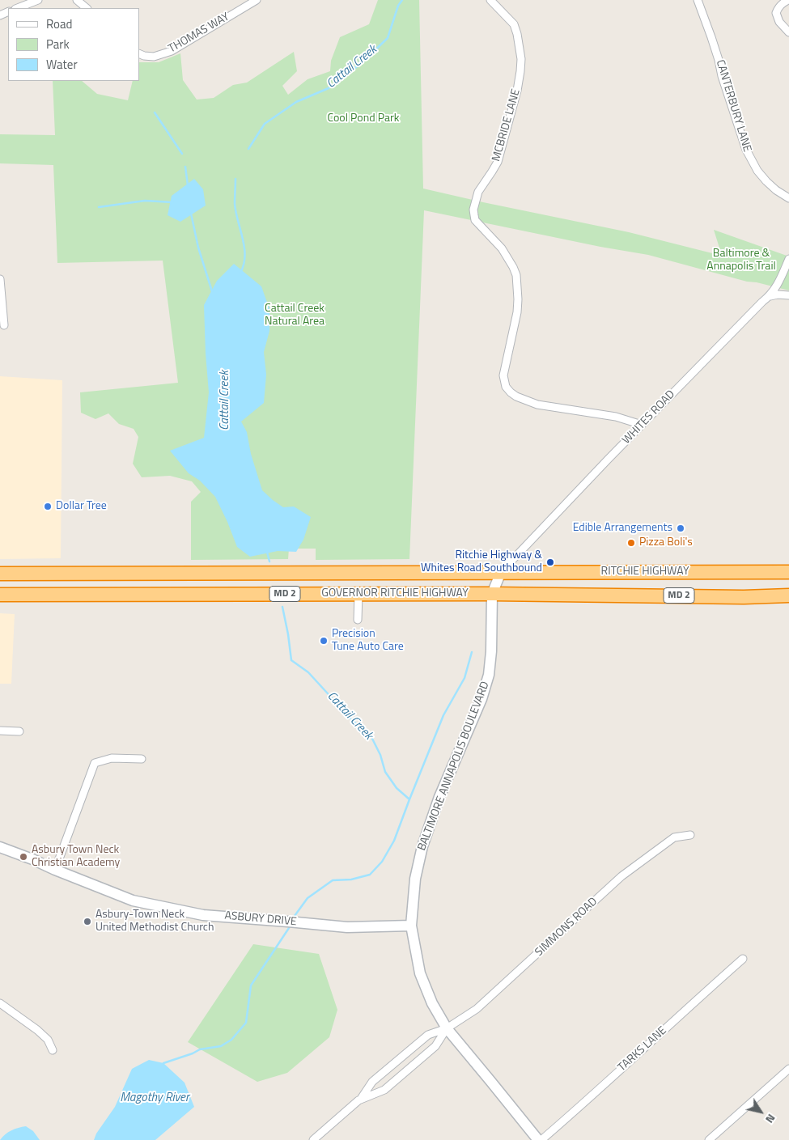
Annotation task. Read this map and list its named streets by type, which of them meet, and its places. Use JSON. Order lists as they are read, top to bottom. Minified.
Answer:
{"streets":{"highway":["RITCHIE HIGHWAY","MD 2","GOVERNOR RITCHIE HIGHWAY"],"main road":["BALTIMORE ANNAPOLIS BOULEVARD","ASBURY DRIVE"],"street":["THOMAS WAY","CANTERBURY LANE","MCBRIDE LANE","WHITES ROAD","SIMMONS ROAD","TARKS LANE"]},"crossings":[["MCBRIDE LANE","WHITES ROAD"],["WHITES ROAD","RITCHIE HIGHWAY"],["WHITES ROAD","GOVERNOR RITCHIE HIGHWAY"],["WHITES ROAD","BALTIMORE ANNAPOLIS BOULEVARD"],["RITCHIE HIGHWAY","GOVERNOR RITCHIE HIGHWAY"],["RITCHIE HIGHWAY","BALTIMORE ANNAPOLIS BOULEVARD"],["GOVERNOR RITCHIE HIGHWAY","BALTIMORE ANNAPOLIS BOULEVARD"],["BALTIMORE ANNAPOLIS BOULEVARD","ASBURY DRIVE"],["BALTIMORE ANNAPOLIS BOULEVARD","SIMMONS ROAD"]],"water":["Cattail Creek","Magothy River"],"parks":["Cool Pond Park","Baltimore & Annapolis Trail","Cattail Creek Natural Area"],"places":["Dollar Tree","Edible Arrangements","Pizza Boli's","Ritchie Highway & Whites Road Southbound","Precision Tune Auto Care","Asbury Town Neck Christian Academy","Asbury-Town Neck United Methodist Church"],"legend":["Road","Park","Water"],"north":"bottom right"}
